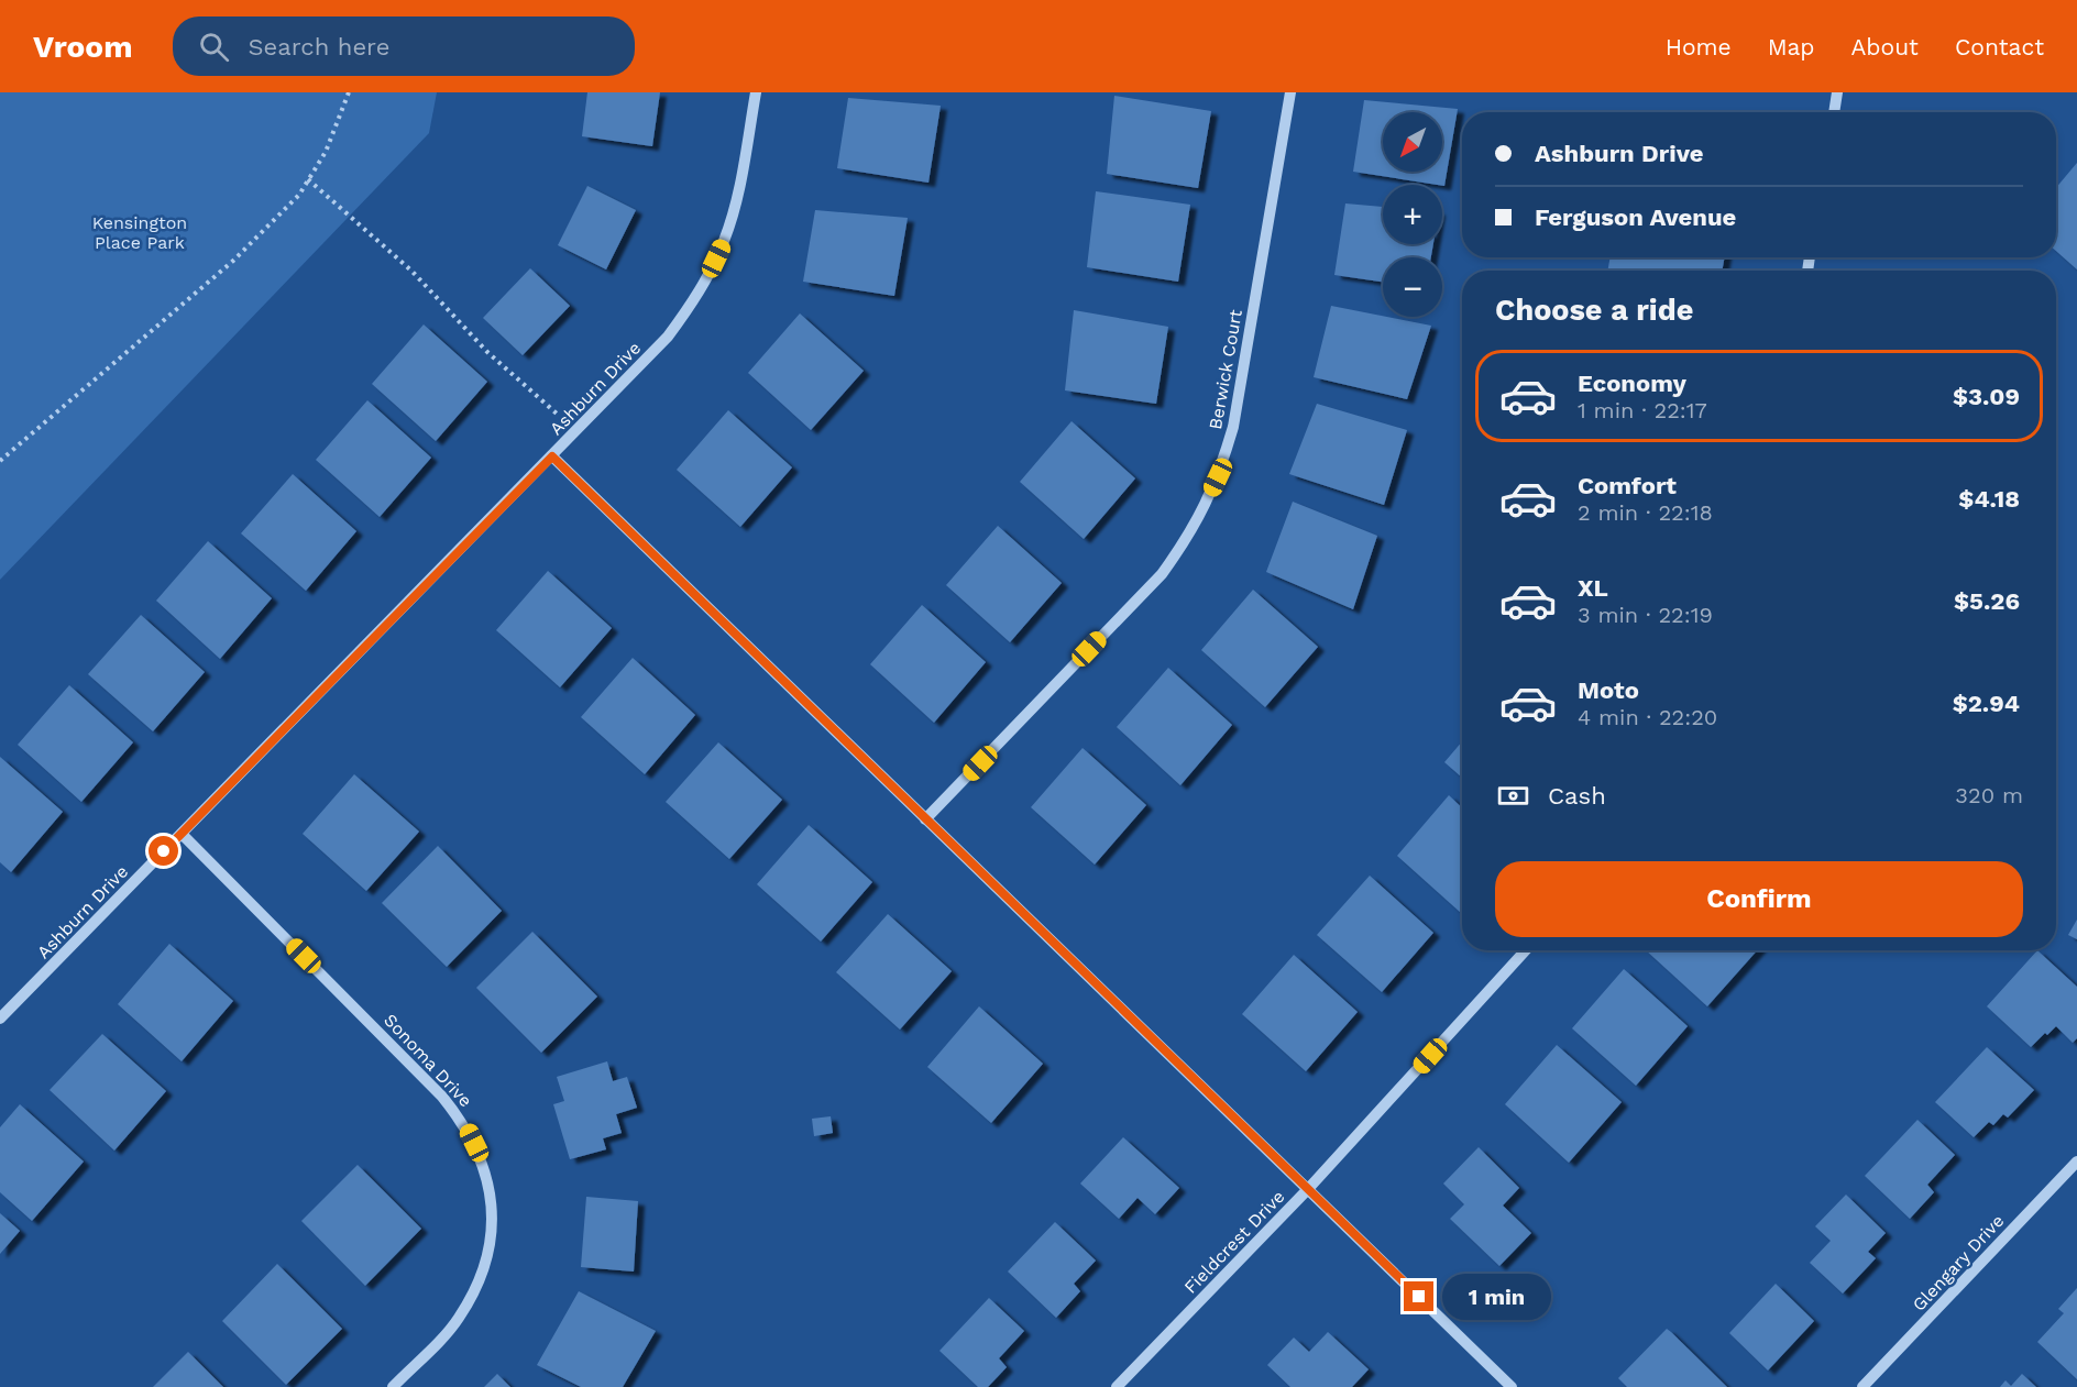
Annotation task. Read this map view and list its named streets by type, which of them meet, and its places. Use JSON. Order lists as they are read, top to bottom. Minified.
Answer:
{"streets":{"street":["Berwick Court","Ashburn Drive","Sonoma Drive","Fieldcrest Drive","Glengary Drive"]},"crossings":[["Ashburn Drive","Sonoma Drive"]],"parks":["Kensington Place Park"],"north":"bottom left","page":{"header":"Vroom","search":"Search here","nav":["Home","Map","About","Contact"],"map_buttons":["+","−"],"banner":["Ashburn Drive","Ferguson Avenue"],"heading":"Choose a ride","list":[{"name":"Economy","note":"1 min · 22:17","value":"$3.09"},{"name":"Comfort","note":"2 min · 22:18","value":"$4.18"},{"name":"XL","note":"3 min · 22:19","value":"$5.26"},{"name":"Moto","note":"4 min · 22:20","value":"$2.94"}],"pay":["Cash","320 m"],"buttons":"Confirm","bubble":"1 min"}}
